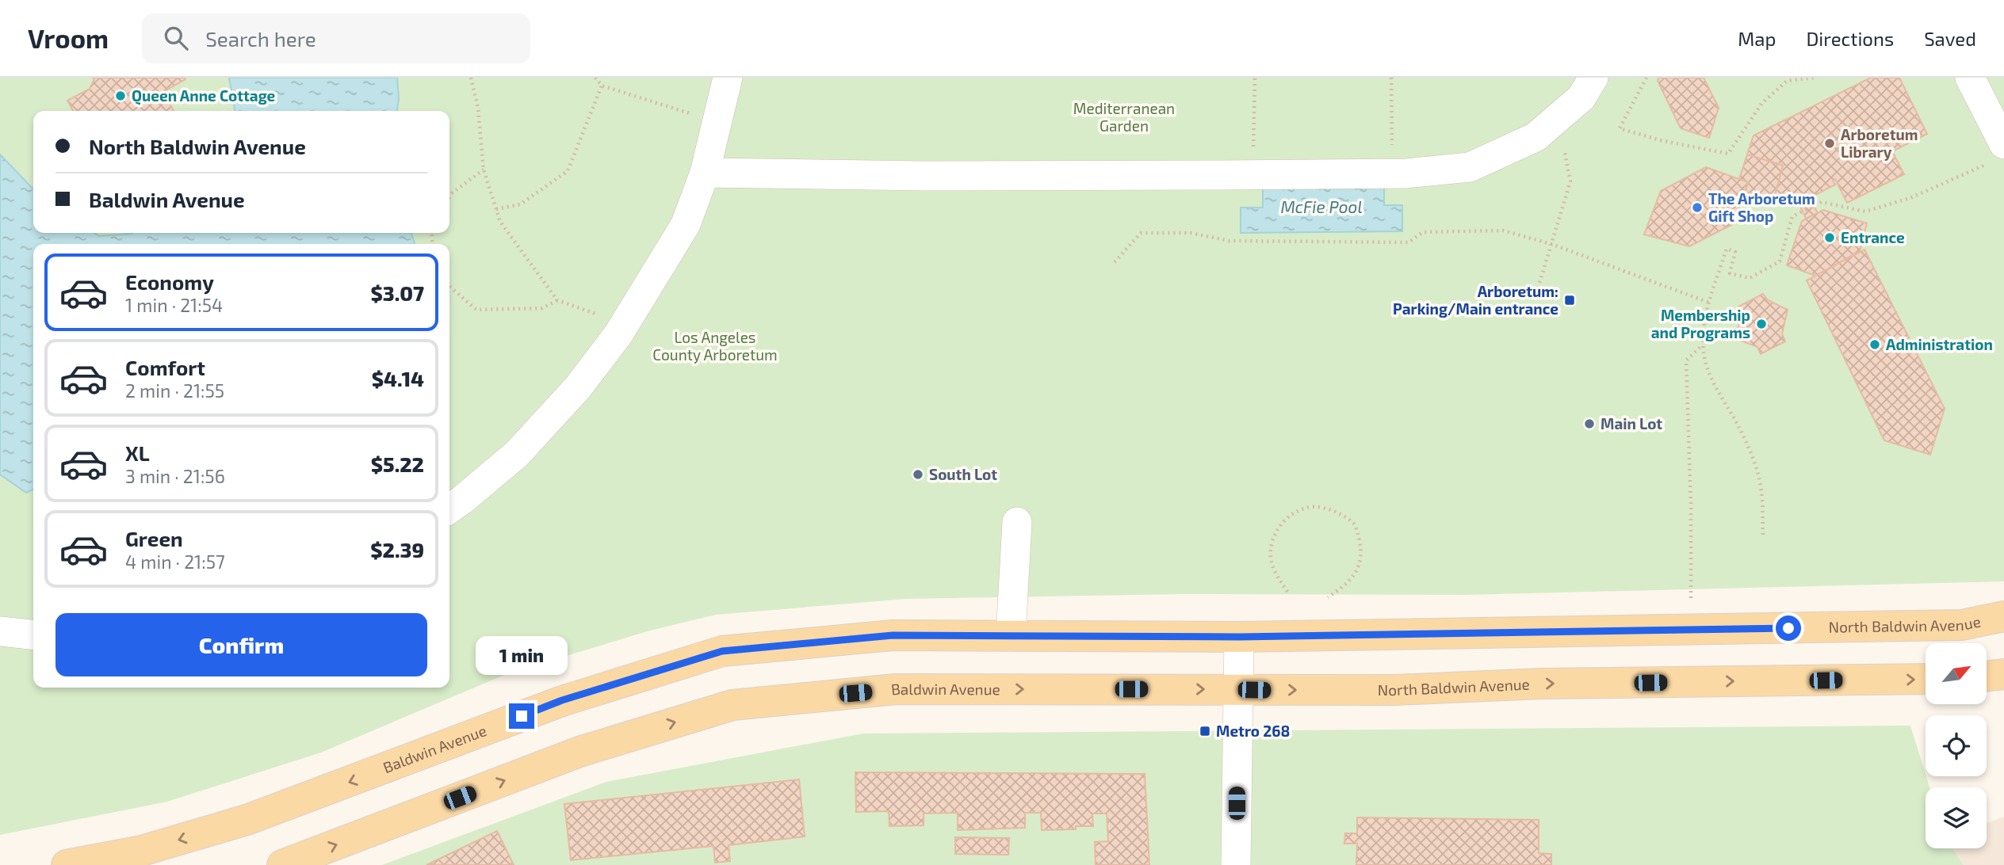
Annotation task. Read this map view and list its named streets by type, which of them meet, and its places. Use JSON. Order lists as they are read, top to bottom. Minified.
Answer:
{"streets":{"main road":["North Baldwin Avenue","Baldwin Avenue"]},"crossings":[["North Baldwin Avenue","Baldwin Avenue"]],"water":["McFie Pool"],"parks":["Mediterranean Garden","Los Angeles County Arboretum"],"places":{"other":["Queen Anne Cottage","Arboretum Library","The Arboretum Gift Shop","Entrance","Membership and Programs","Administration","Main Lot","South Lot"],"transit":["Arboretum: Parking/Main entrance","Metro 268"]},"north":"top right","page":{"header":"Vroom","search":"Search here","nav":["Map","Directions","Saved"],"banner":["North Baldwin Avenue","Baldwin Avenue"],"list":[{"name":"Economy","note":"1 min · 21:54","value":"$3.07"},{"name":"Comfort","note":"2 min · 21:55","value":"$4.14"},{"name":"XL","note":"3 min · 21:56","value":"$5.22"},{"name":"Green","note":"4 min · 21:57","value":"$2.39"}],"buttons":"Confirm","bubble":"1 min"}}
